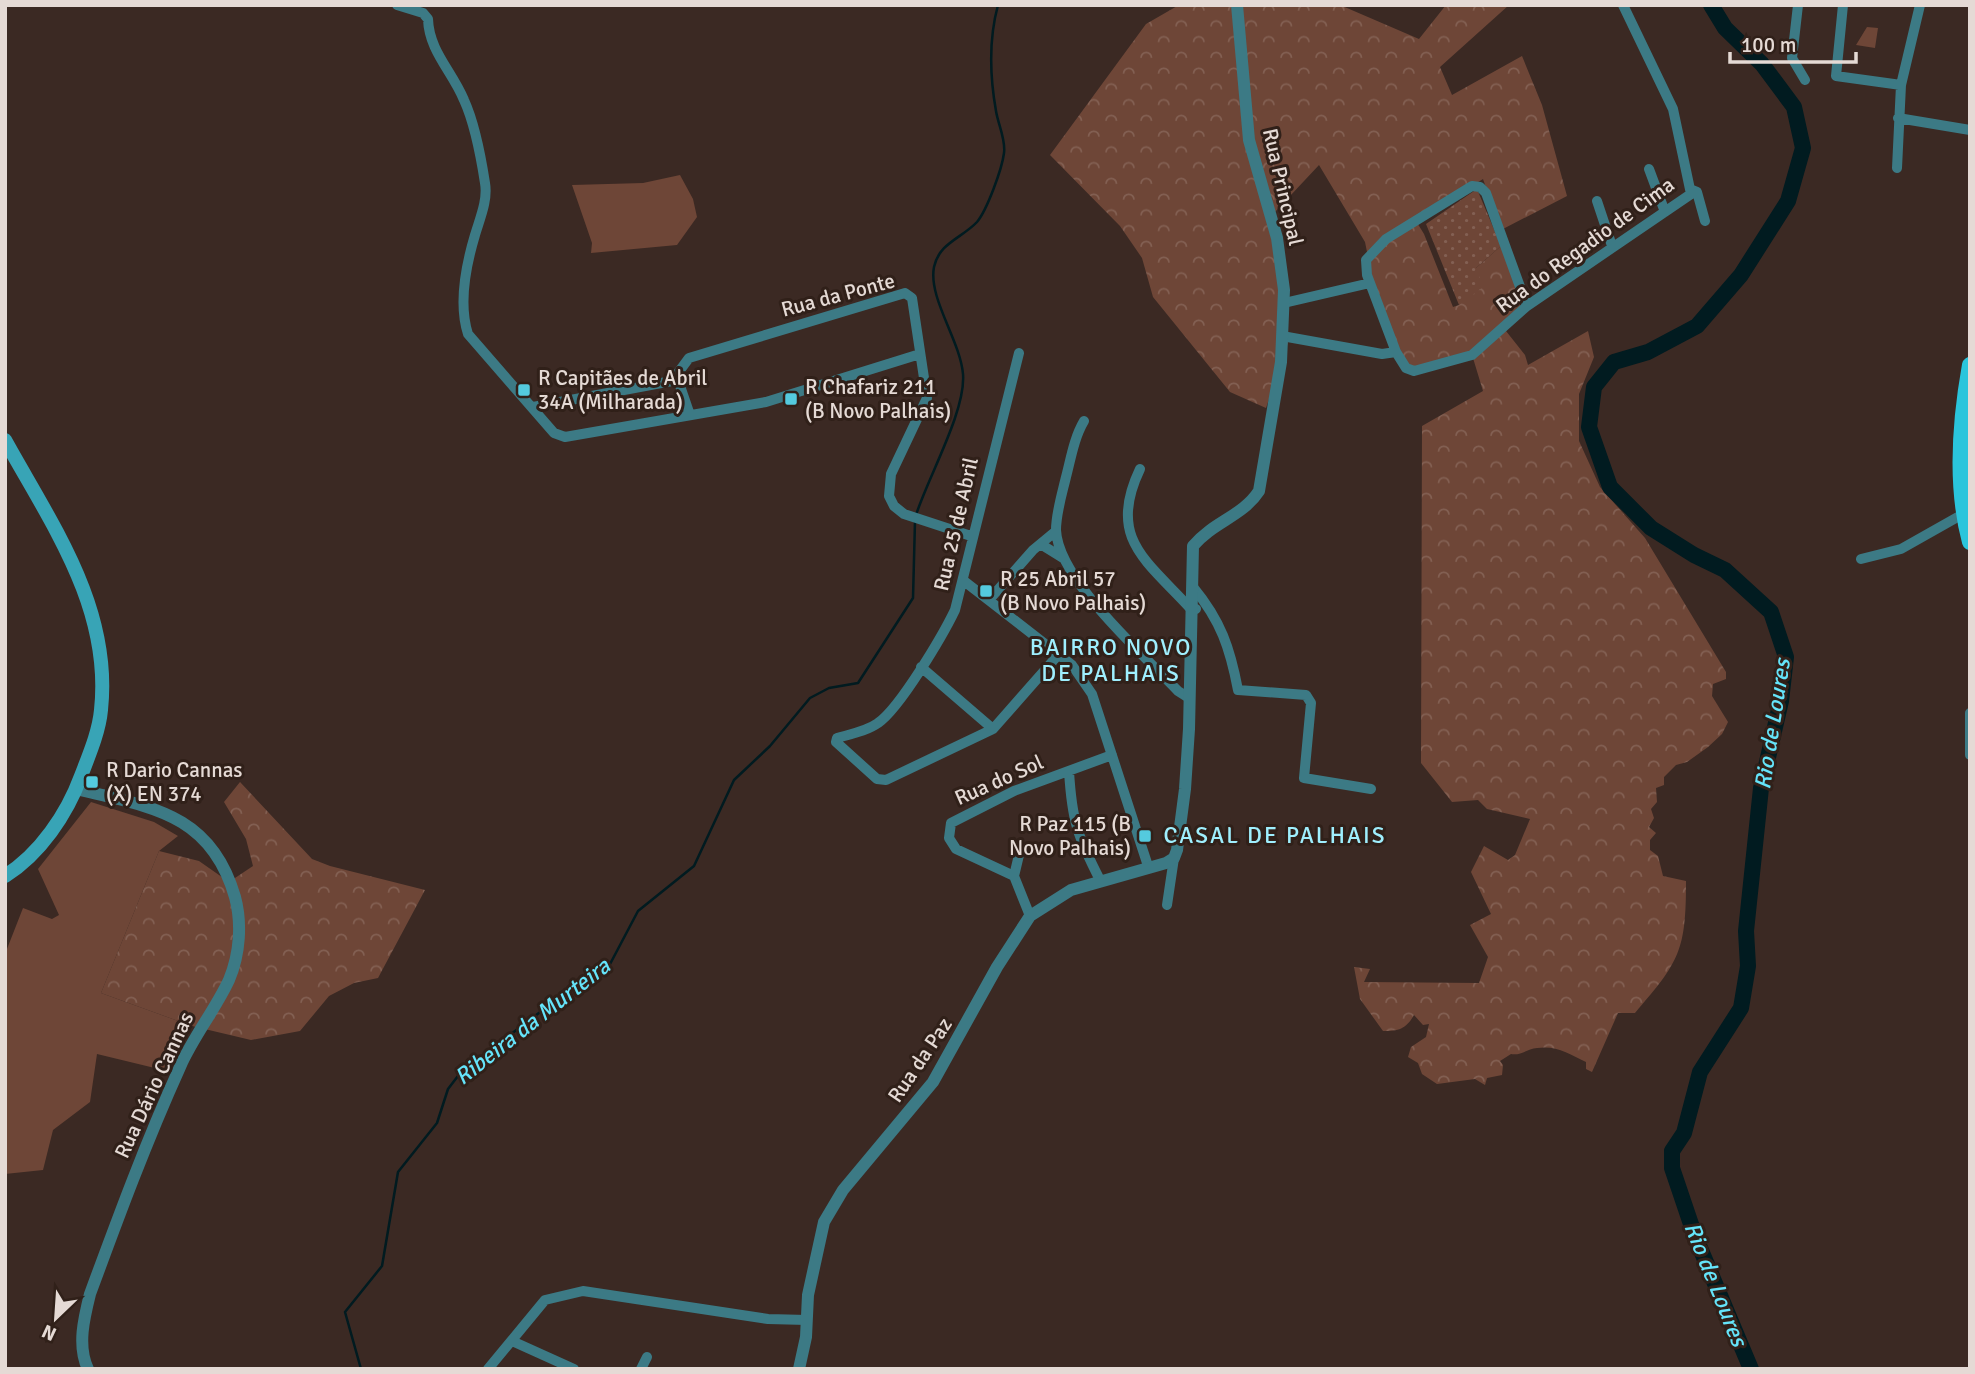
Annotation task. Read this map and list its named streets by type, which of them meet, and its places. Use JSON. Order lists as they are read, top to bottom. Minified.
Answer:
{"streets":{"street":["Rua Principal","Rua do Regadio de Cima","Rua da Ponte","Rua 25 de Abril","Rua do Sol","Rua da Paz","Rua Dário Cannas"]},"crossings":[["Rua da Ponte","Rua 25 de Abril"]],"districts":["BAIRRO NOVO DE PALHAIS","CASAL DE PALHAIS"],"water":["Rio de Loures","Ribeira da Murteira"],"places":{"transit":["R Capitães de Abril 34A (Milharada)","R Chafariz 211 (B Novo Palhais)","R 25 Abril 57 (B Novo Palhais)","R Dario Cannas (X) EN 374","R Paz 115 (B Novo Palhais)"]},"scale_bar":"100 m","north":"bottom left"}
